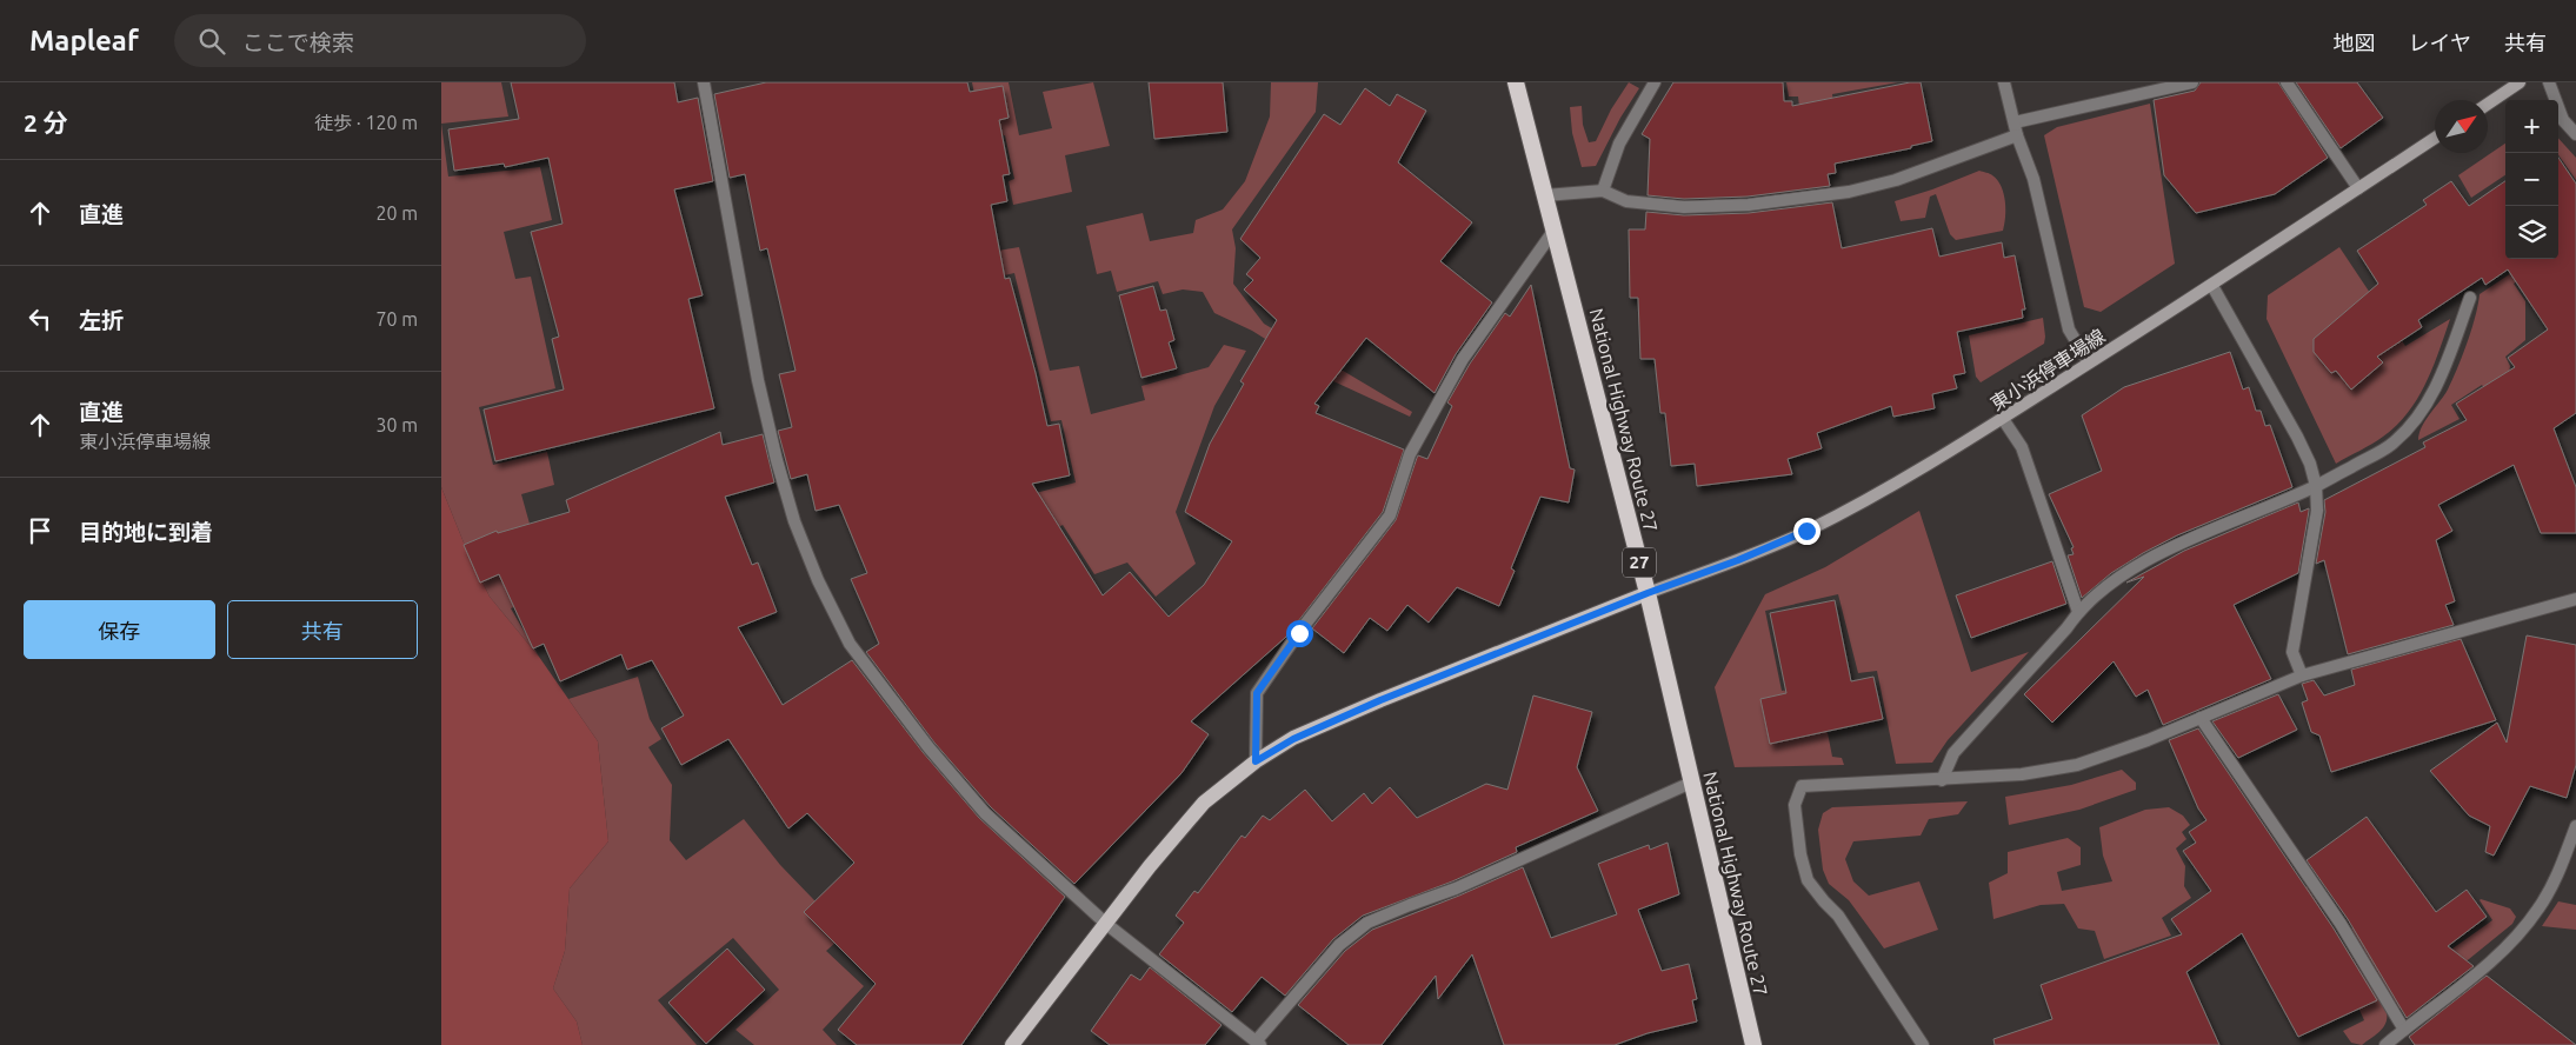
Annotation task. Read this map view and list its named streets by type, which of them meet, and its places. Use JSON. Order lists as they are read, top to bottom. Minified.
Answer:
{"streets":{"highway":["National Highway Route 27","27"],"main road":["東小浜停車場線"]},"crossings":[["東小浜停車場線","National Highway Route 27"]],"north":"top right","page":{"header":"Mapleaf","search":"ここで検索","nav":["地図","レイヤ","共有"],"heading":["2 分","徒歩 · 120 m"],"map_buttons":["+","−"],"list":[["直進","20 m"],["左折","70 m"],["直進","東小浜停車場線","30 m"],"目的地に到着"],"buttons":["保存","共有"]}}
